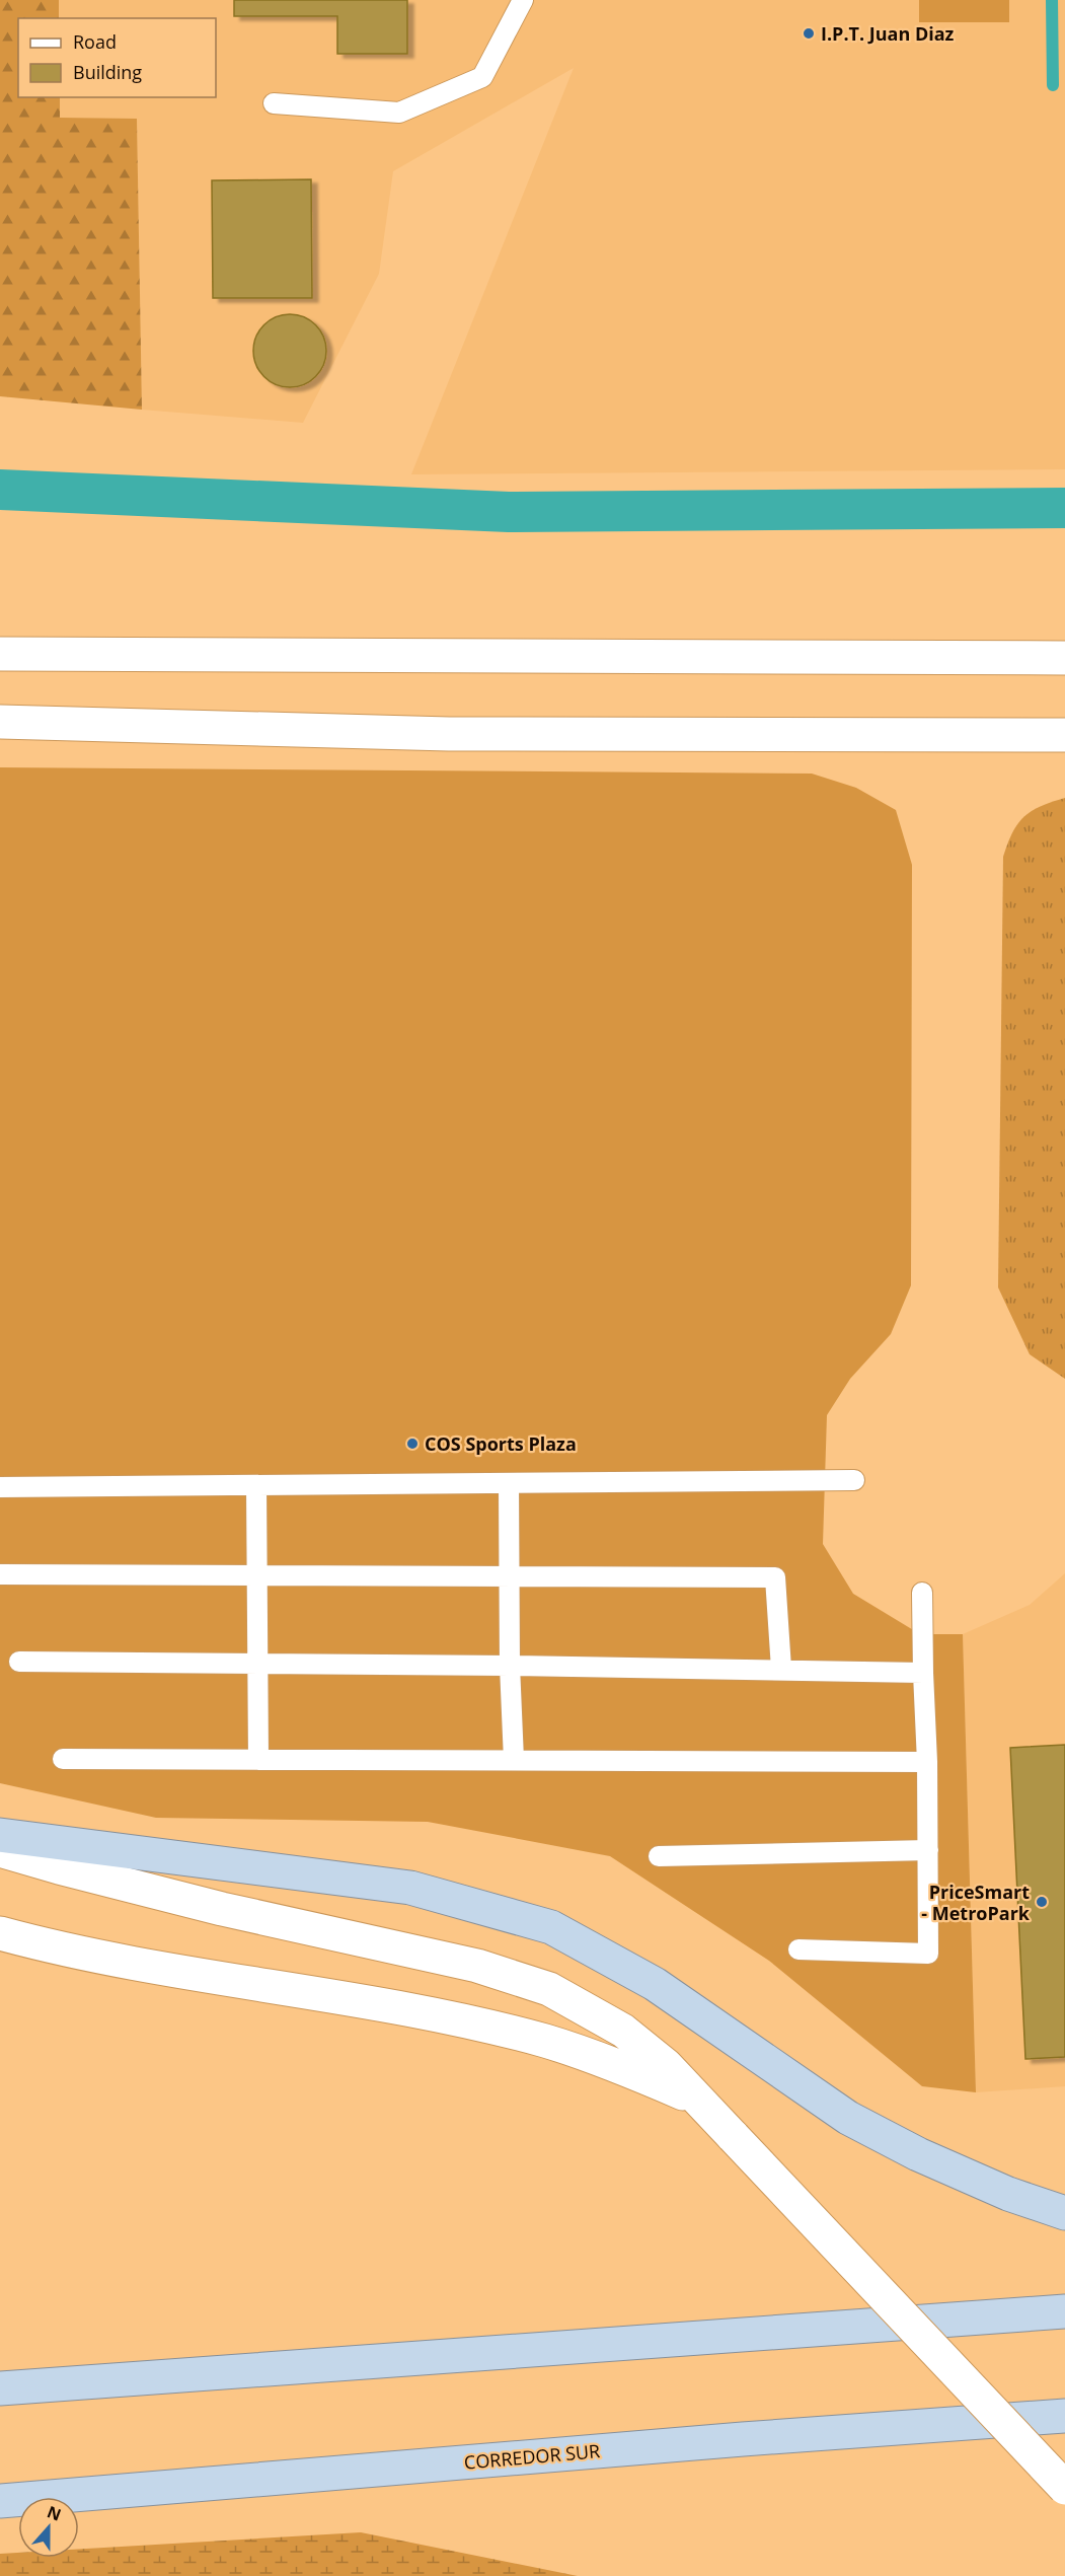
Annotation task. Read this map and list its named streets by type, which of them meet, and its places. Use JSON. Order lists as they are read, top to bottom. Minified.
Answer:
{"streets":{"highway":["CORREDOR SUR"]},"places":["I.P.T. Juan Diaz","COS Sports Plaza","PriceSmart - MetroPark"],"legend":["Road","Building"],"north":"top"}
